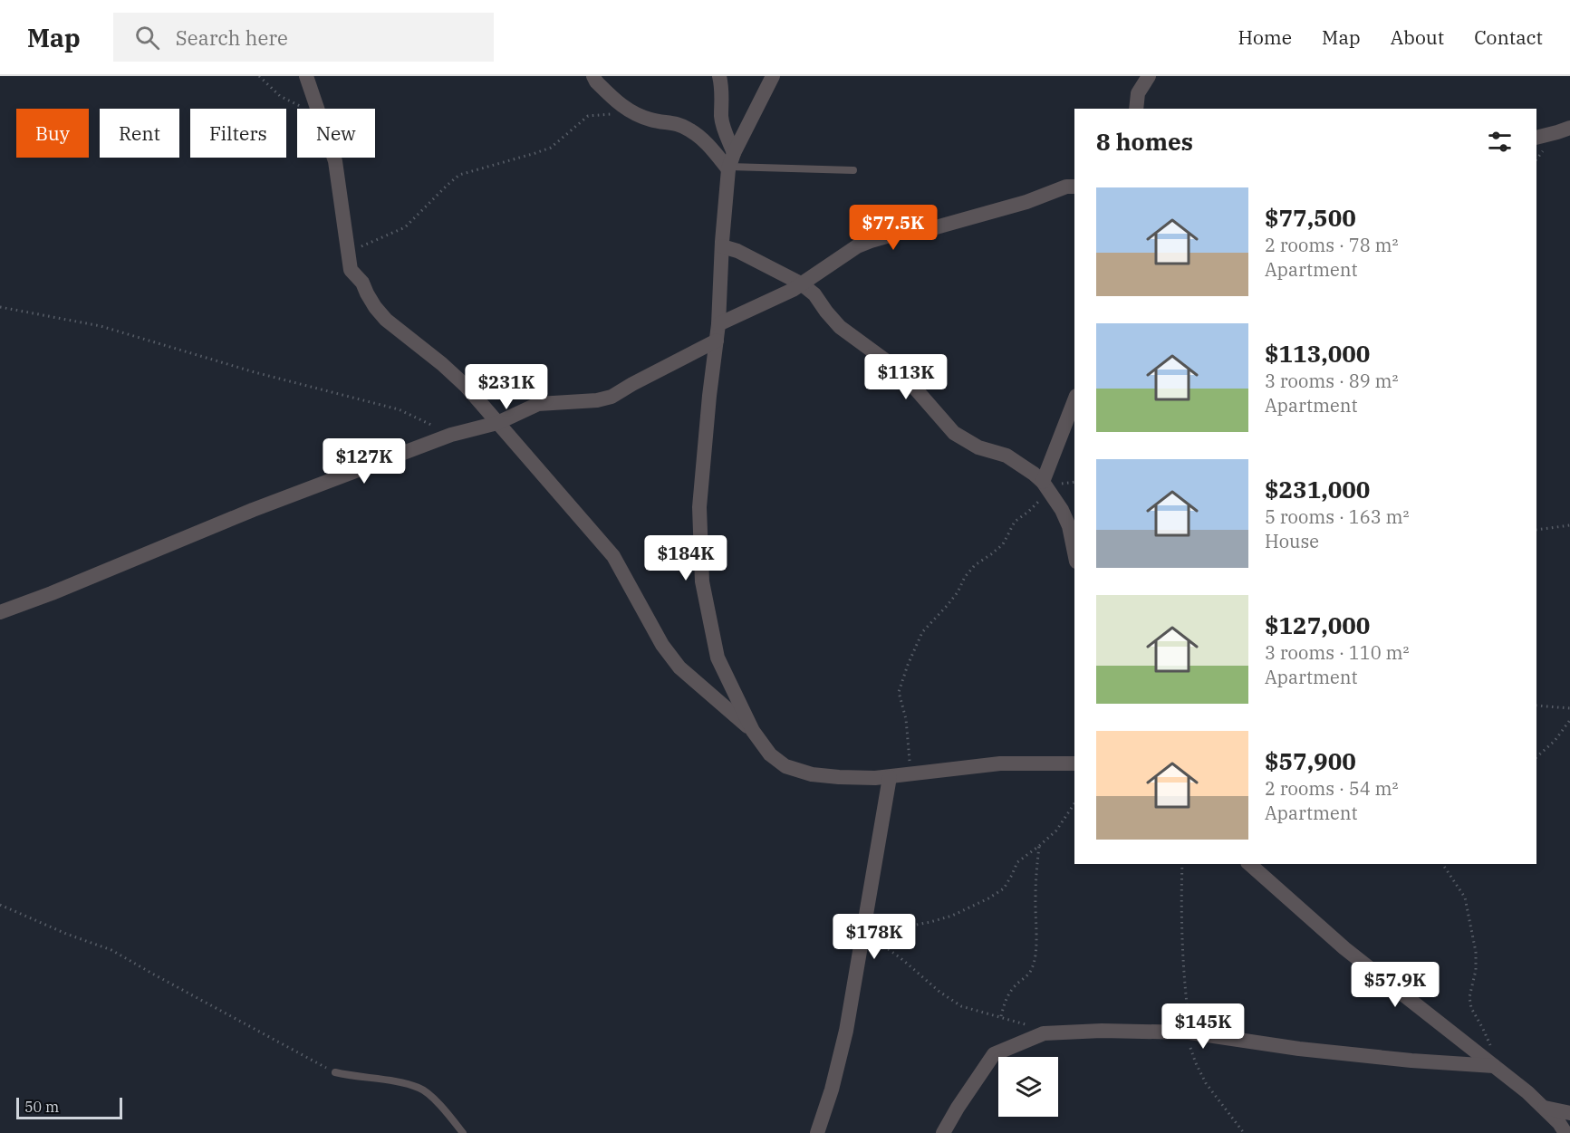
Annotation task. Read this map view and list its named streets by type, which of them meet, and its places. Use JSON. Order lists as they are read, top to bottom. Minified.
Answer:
{"scale_bar":"50 m","page":{"header":"Map","search":"Search here","nav":["Home","Map","About","Contact"],"chip":["Buy","Rent","Filters","New"],"heading":"8 homes","list":[{"name":"$77,500","note":"2 rooms · 78 m² · Apartment"},{"name":"$113,000","note":"3 rooms · 89 m² · Apartment"},{"name":"$231,000","note":"5 rooms · 163 m² · House"},{"name":"$127,000","note":"3 rooms · 110 m² · Apartment"},{"name":"$57,900","note":"2 rooms · 54 m² · Apartment"}],"price":["$77.5K","$113K","$231K","$127K","$184K","$178K","$57.9K","$145K"],"scale":"50 m"}}
